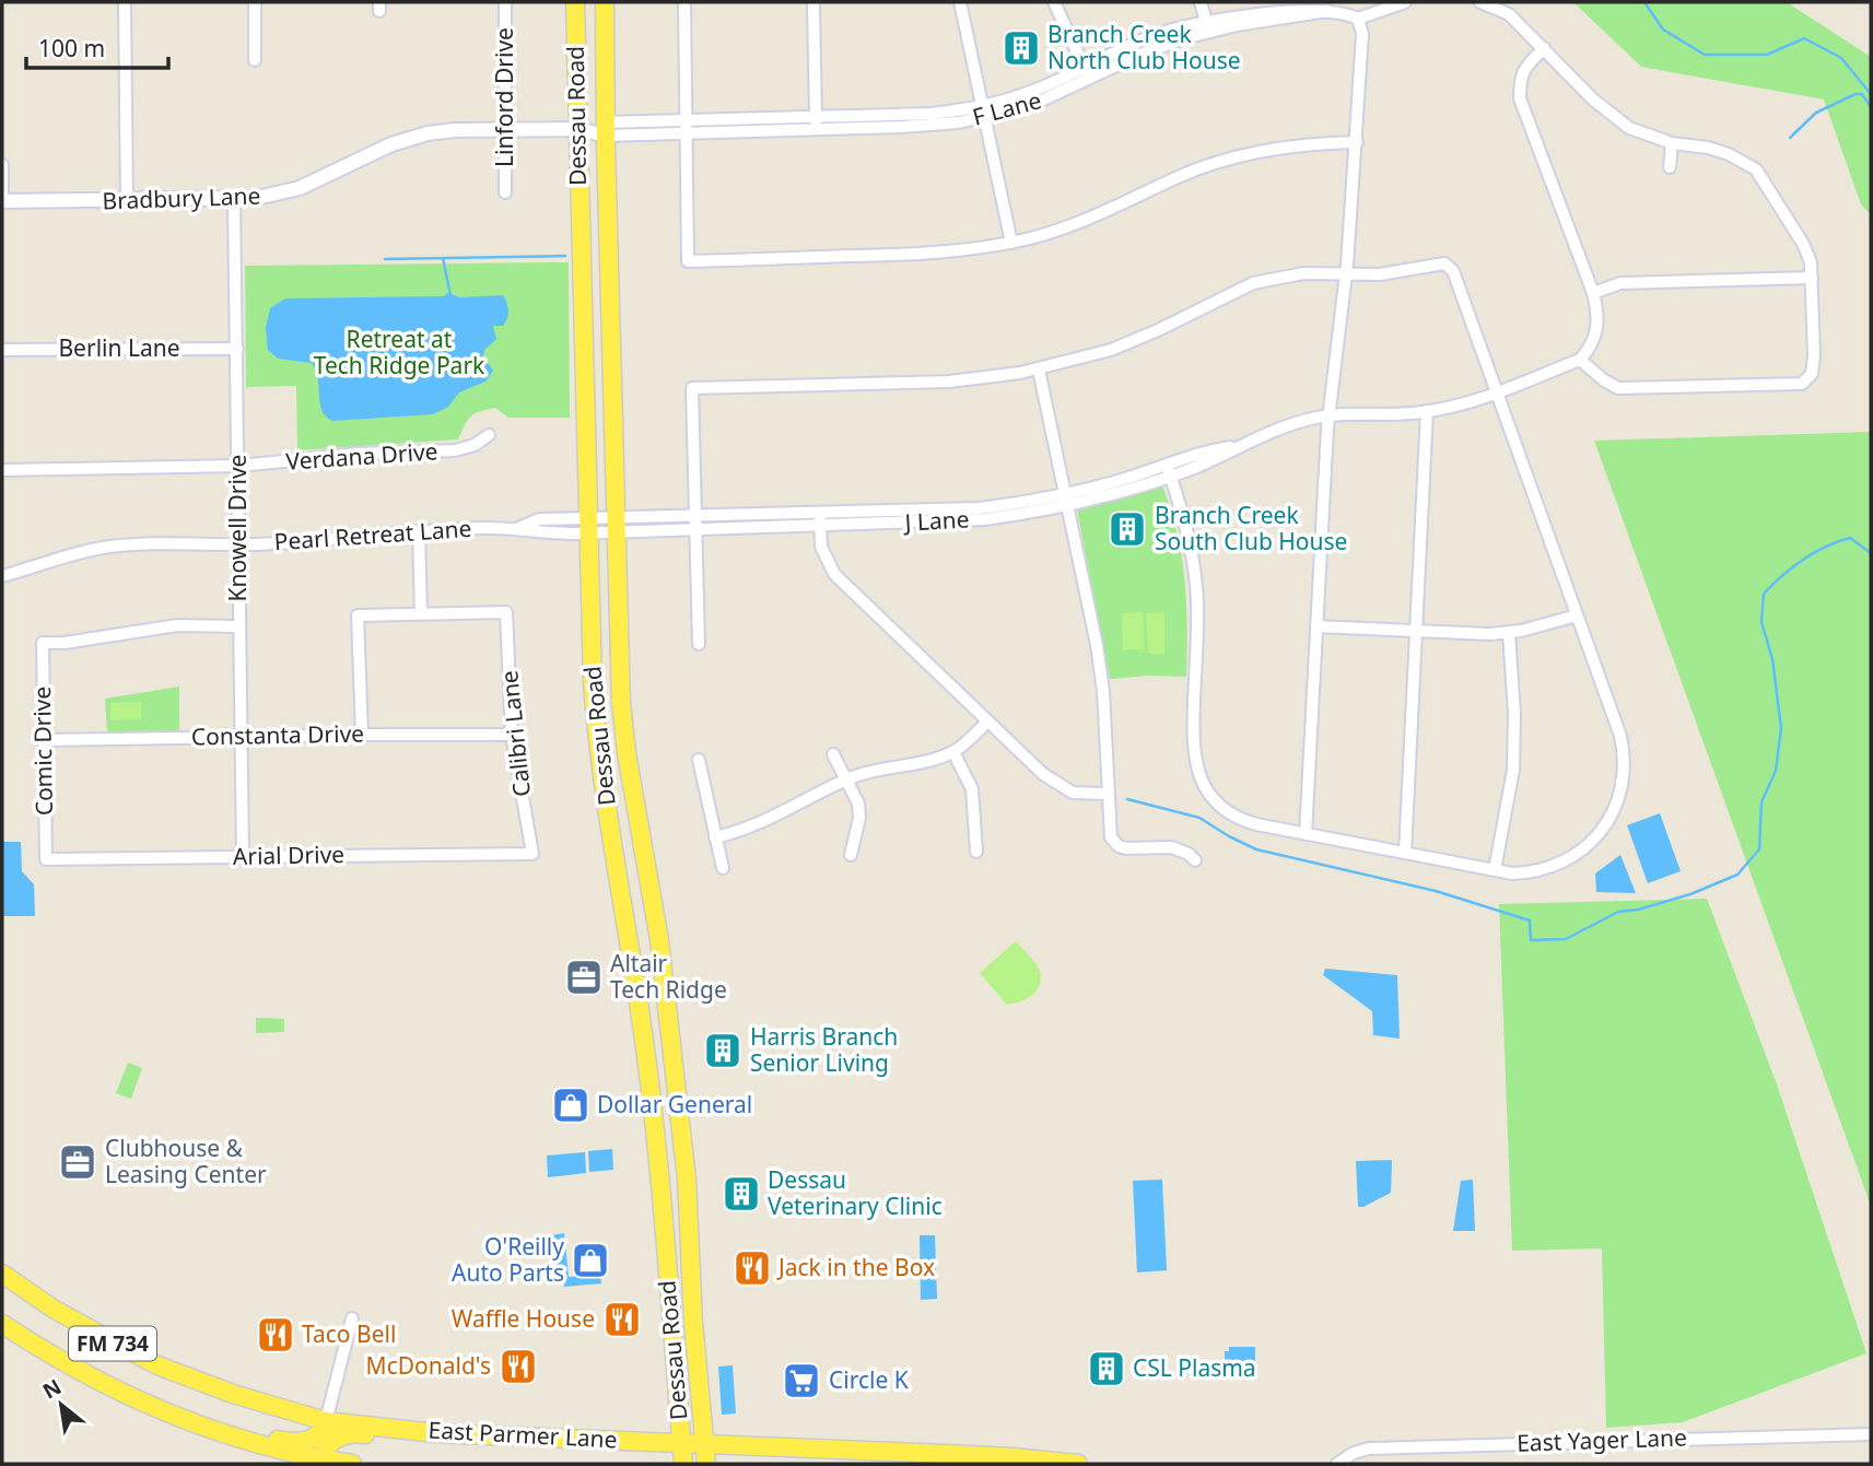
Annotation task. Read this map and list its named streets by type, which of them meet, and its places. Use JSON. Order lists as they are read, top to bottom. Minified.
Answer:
{"streets":{"main road":["Dessau Road","FM 734","East Parmer Lane"],"street":["Linford Drive","F Lane","Bradbury Lane","Berlin Lane","Verdana Drive","J Lane","Knowell Drive","Pearl Retreat Lane","Calibri Lane","Constanta Drive","Comic Drive","Arial Drive","East Yager Lane"]},"crossings":[["Linford Drive","Bradbury Lane"],["F Lane","Dessau Road"],["F Lane","Bradbury Lane"],["Dessau Road","Bradbury Lane"],["Dessau Road","J Lane"],["Dessau Road","Pearl Retreat Lane"],["Dessau Road","East Parmer Lane"],["Bradbury Lane","Knowell Drive"],["Berlin Lane","Knowell Drive"],["Verdana Drive","Knowell Drive"],["J Lane","Pearl Retreat Lane"],["Knowell Drive","Pearl Retreat Lane"],["Knowell Drive","Constanta Drive"],["Knowell Drive","Comic Drive"],["Knowell Drive","Arial Drive"],["Calibri Lane","Constanta Drive"],["Calibri Lane","Arial Drive"],["Constanta Drive","Comic Drive"],["Comic Drive","Arial Drive"]],"parks":["Retreat at Tech Ridge Park"],"places":{"building":["Branch Creek North Club House","Branch Creek South Club House","Harris Branch Senior Living","Dessau Veterinary Clinic","CSL Plasma"],"office":["Altair Tech Ridge","Clubhouse & Leasing Center"],"shop":["Dollar General","O'Reilly Auto Parts"],"restaurant":["Jack in the Box","Waffle House","Taco Bell","McDonald's"],"supermarket":["Circle K"]},"scale_bar":"100 m","north":"top left"}
